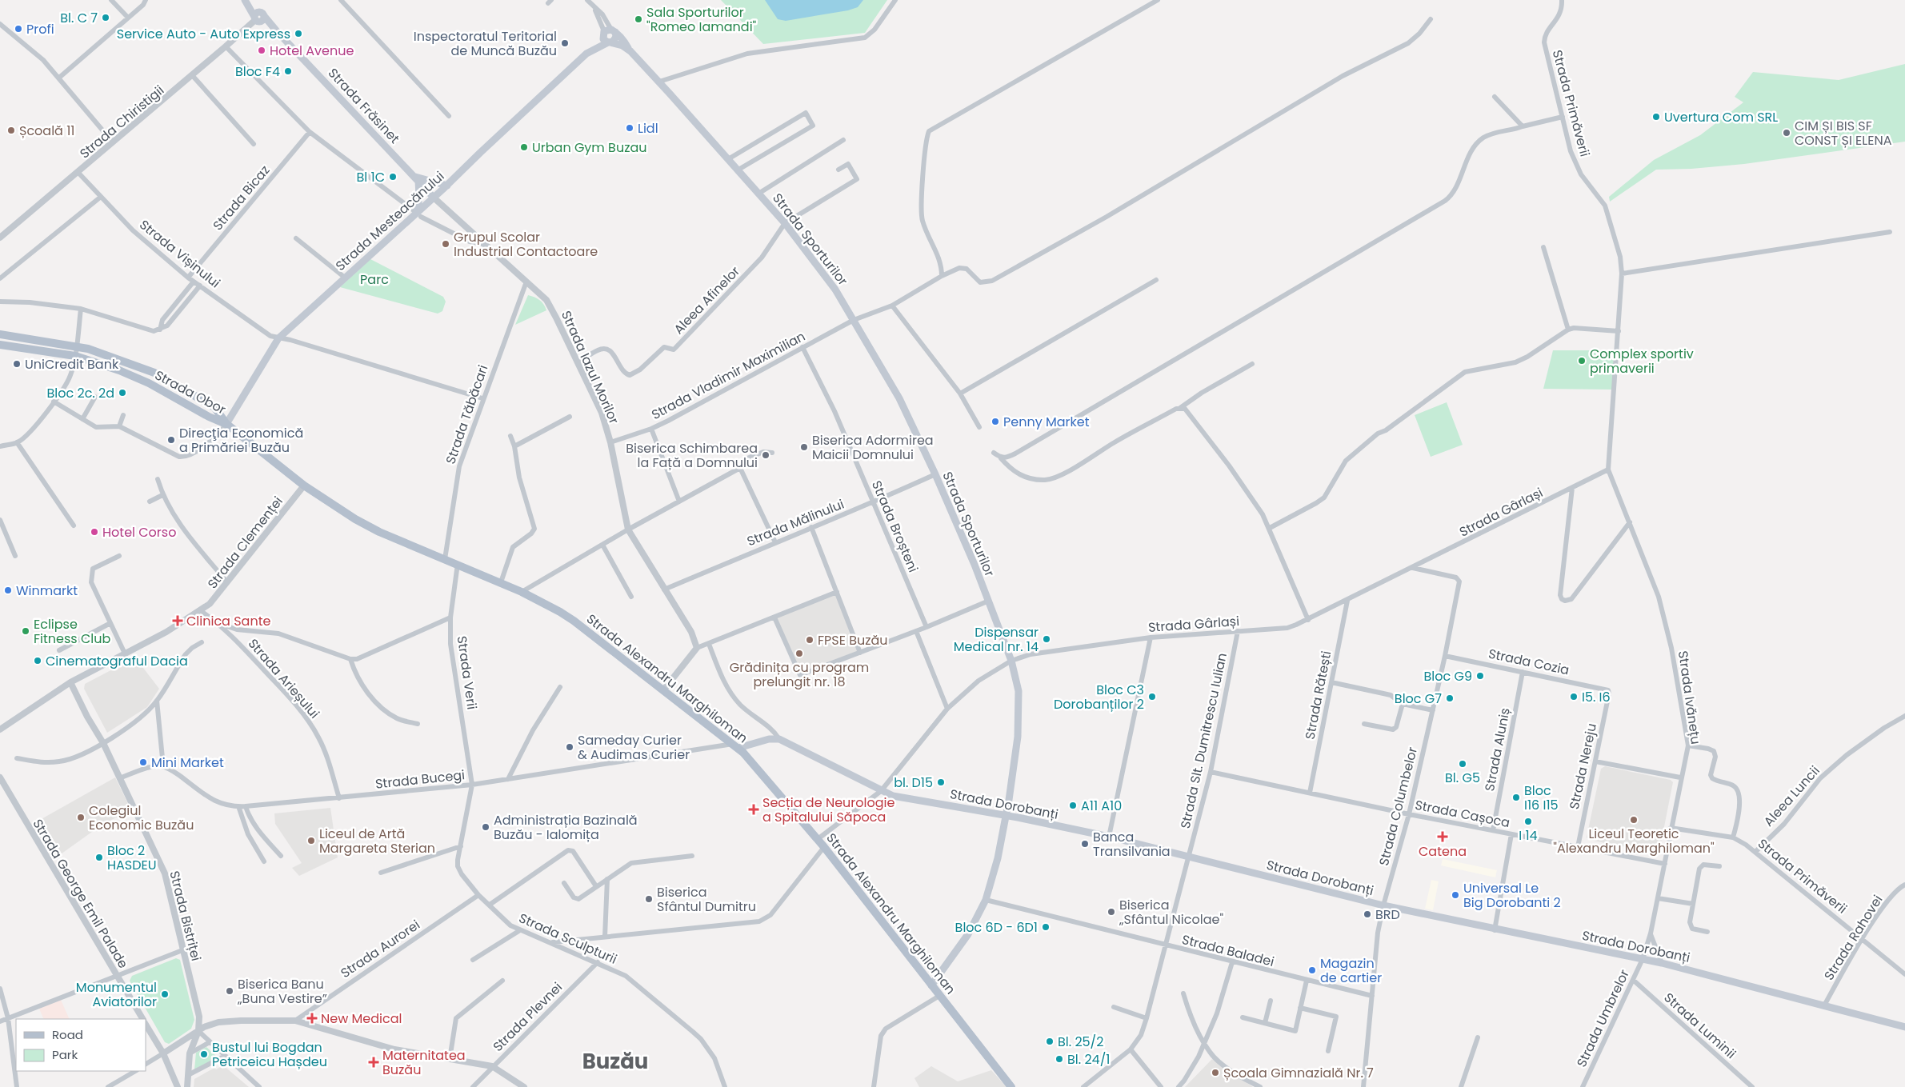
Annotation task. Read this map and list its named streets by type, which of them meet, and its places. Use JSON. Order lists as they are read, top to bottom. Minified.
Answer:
{"streets":{"main road":["Strada Frăsinet","Strada Mesteacănului","Strada Sporturilor","Strada Obor","Strada Alexandru Marghiloman","Strada Dorobanți"],"street":["Strada Primăverii","Strada Chiristigii","Strada Bicaz","Strada Vișinului","Aleea Afinelor","Strada Iazul Morilor","Strada Vladimir Maximilian","Strada Tăbăcari","Strada Gârlași","Strada Mălinului","Strada Broșteni","Strada Clemenței","Strada Cozia","Strada Verii","Strada Arieșului","Strada Rătești","Strada Ivănețu","Strada Slt. Dumitrescu Iulian","Strada Aluniș","Strada Nereju","Strada Bucegi","Aleea Luncii","Strada Columbelor","Strada Cașoca","Strada George Emil Palade","Strada Bistriței","Strada Rahovei","Strada Sculpturii","Strada Aurorei","Strada Baladei","Strada Plevnei","Strada Umbrelor","Strada Luminii"]},"crossings":[["Strada Primăverii","Strada Gârlași"],["Strada Primăverii","Strada Ivănețu"],["Strada Primăverii","Aleea Luncii"],["Strada Primăverii","Strada Rahovei"],["Strada Frăsinet","Strada Chiristigii"],["Strada Frăsinet","Strada Mesteacănului"],["Strada Frăsinet","Strada Iazul Morilor"],["Strada Chiristigii","Strada Vișinului"],["Strada Bicaz","Strada Vișinului"],["Strada Mesteacănului","Strada Sporturilor"],["Strada Mesteacănului","Strada Vișinului"],["Strada Mesteacănului","Strada Iazul Morilor"],["Strada Mesteacănului","Strada Obor"],["Strada Mesteacănului","Strada Alexandru Marghiloman"],["Strada Sporturilor","Aleea Afinelor"],["Strada Sporturilor","Strada Vladimir Maximilian"],["Strada Sporturilor","Strada Gârlași"],["Strada Sporturilor","Strada Mălinului"],["Strada Sporturilor","Strada Alexandru Marghiloman"],["Strada Sporturilor","Strada Dorobanți"],["Strada Sporturilor","Strada Baladei"],["Strada Vișinului","Strada Tăbăcari"],["Aleea Afinelor","Strada Iazul Morilor"],["Strada Iazul Morilor","Strada Vladimir Maximilian"],["Strada Iazul Morilor","Strada Tăbăcari"],["Strada Iazul Morilor","Strada Mălinului"],["Strada Vladimir Maximilian","Strada Broșteni"],["Strada Obor","Strada Alexandru Marghiloman"],["Strada Tăbăcari","Strada Alexandru Marghiloman"],["Strada Gârlași","Strada Alexandru Marghiloman"],["Strada Gârlași","Strada Rătești"],["Strada Gârlași","Strada Ivănețu"],["Strada Gârlași","Strada Slt. Dumitrescu Iulian"],["Strada Gârlași","Strada Dorobanți"],["Strada Gârlași","Strada Columbelor"],["Strada Mălinului","Strada Broșteni"],["Strada Clemenței","Strada Arieșului"],["Strada Clemenței","Strada Alexandru Marghiloman"],["Strada Clemenței","Strada Bistriței"],["Strada Cozia","Strada Aluniș"],["Strada Cozia","Strada Nereju"],["Strada Cozia","Strada Columbelor"],["Strada Verii","Strada Alexandru Marghiloman"],["Strada Verii","Strada Bucegi"],["Strada Verii","Strada Sculpturii"],["Strada Arieșului","Strada Bucegi"],["Strada Alexandru Marghiloman","Strada Bucegi"],["Strada Rătești","Strada Cașoca"],["Strada Ivănețu","Strada Dorobanți"],["Strada Ivănețu","Strada Cașoca"],["Strada Ivănețu","Strada Umbrelor"],["Strada Slt. Dumitrescu Iulian","Strada Dorobanți"],["Strada Slt. Dumitrescu Iulian","Strada Cașoca"],["Strada Slt. Dumitrescu Iulian","Strada Baladei"],["Strada Aluniș","Strada Cașoca"],["Strada Nereju","Strada Cașoca"],["Strada Bucegi","Strada Sculpturii"],["Strada Dorobanți","Strada Columbelor"],["Strada Dorobanți","Strada Rahovei"],["Strada Dorobanți","Strada Umbrelor"],["Strada Columbelor","Strada Cașoca"],["Strada Columbelor","Strada Baladei"],["Strada Sculpturii","Strada Aurorei"],["Strada Sculpturii","Strada Plevnei"],["Strada Umbrelor","Strada Luminii"]],"districts":["Buzău"],"parks":["Parc"],"places":{"other":["Bl. C 7","Sala Sporturilor \"Romeo Iamandi\"","Profi","Service Auto - Auto Express","Inspectoratul Teritorial de Muncă Buzău","Hotel Avenue","Bloc F4","Uvertura Com SRL","Lidl","Școală 11","CIM ȘI BIS SF CONST ȘI ELENA","Urban Gym Buzau","Bl 1C","Grupul Scolar Industrial Contactoare","Complex sportiv primaverii","UniCredit Bank","Bloc 2c. 2d","Penny Market","Direcţia Economică a Primăriei Buzău","Biserica Adormirea Maicii Domnului","Biserica Schimbarea la Față a Domnului","Hotel Corso","Winmarkt","Eclipse Fitness Club","Dispensar Medical nr. 14","FPSE Buzău","Grădinița cu program prelungit nr. 18","Cinematograful Dacia","Bloc G9","Bloc C3 Dorobanților 2","I5. I6","Bloc G7","Sameday Curier & Audimas Curier","Mini Market","Bl. G5","bl. D15","Bloc I16 I15","A11 A10","Colegiul Economic Buzău","Liceul Teoretic \"Alexandru Marghiloman\"","I 14","Administrația Bazinală Buzău - Ialomița","Liceul de Artă Margareta Sterian","Banca Transilvania","Bloc 2 HASDEU","Universal Le Big Dorobanti 2","Biserica Sfântul Dumitru","Biserica „Sfântul Nicolae\"","BRD","Bloc 6D - 6D1","Magazin de cartier","Biserica Banu „Buna Vestire”","Monumentul Aviatorilor","Bl. 25/2","Bustul lui Bogdan Petriceicu Hașdeu","Bl. 24/1","Școala Gimnazială Nr. 7"],"health":["Clinica Sante","Secția de Neurologie a Spitalului Săpoca","Catena","New Medical","Maternitatea Buzău"]},"legend":["Road","Park"]}
